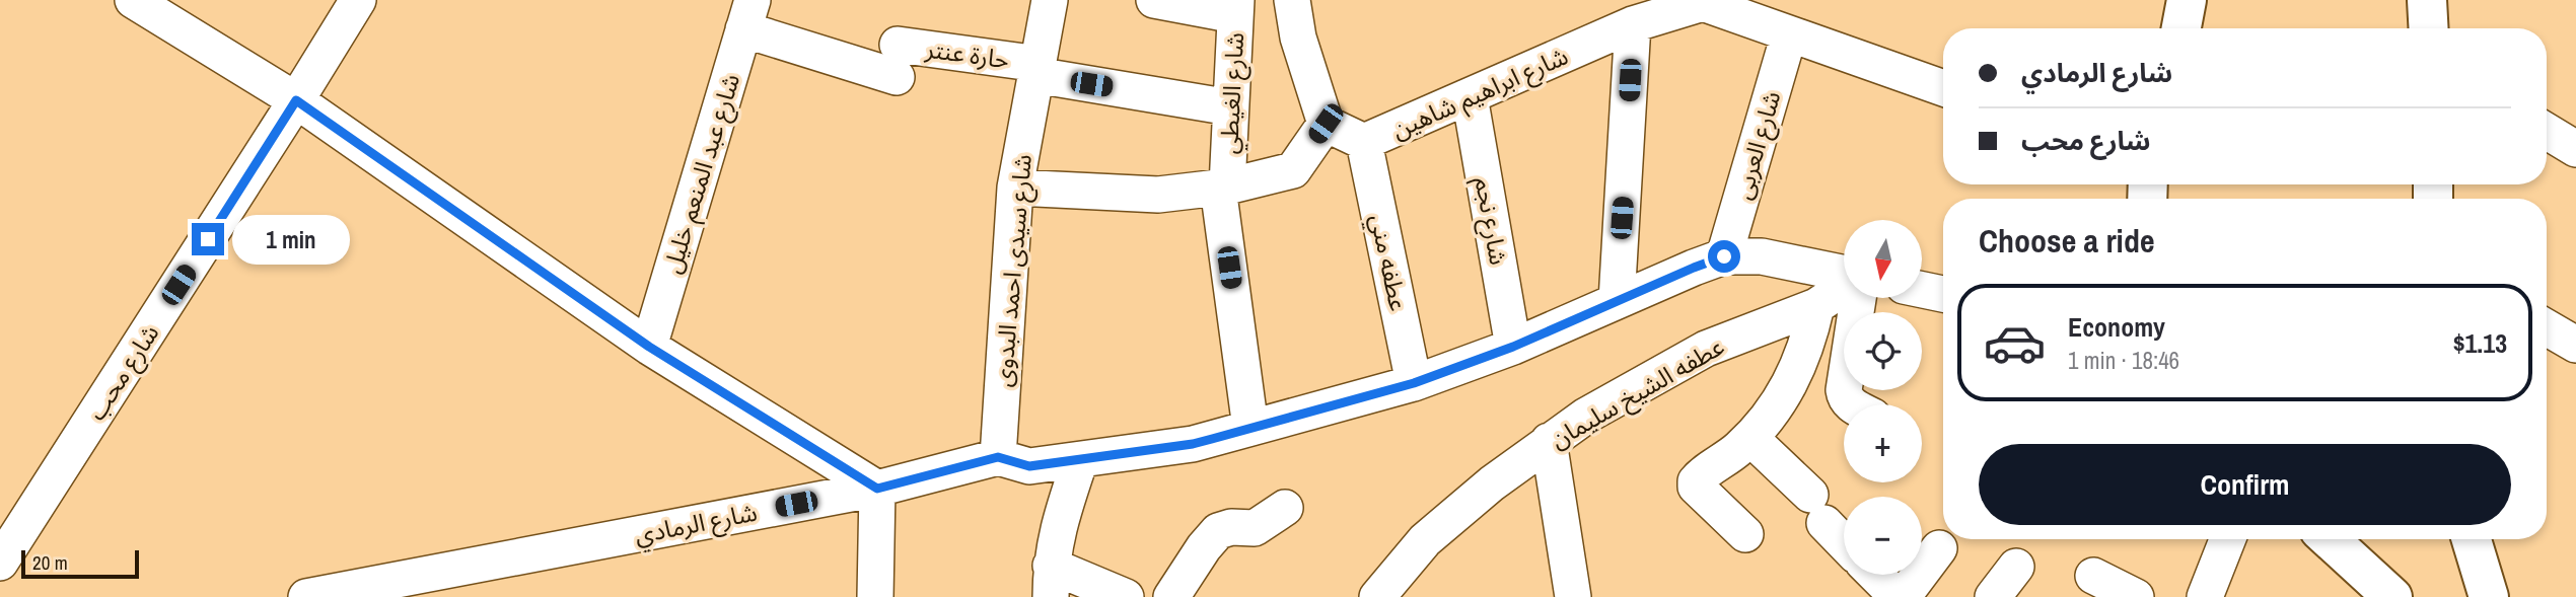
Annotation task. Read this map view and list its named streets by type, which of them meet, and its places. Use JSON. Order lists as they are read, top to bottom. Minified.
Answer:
{"streets":{"street":["حارة عنتر","شارع ابراهيم شاهين","شارع الغيطي","شارع العربى","شارع عبد المنعم خليل","شارع نجم","عطفه مني","شارع سيدى احمد البدوى","شارع محب","عطفه الشيخ سليمان","شارع الرمادي"]},"crossings":[["حارة عنتر","شارع الغيطي"],["حارة عنتر","شارع عبد المنعم خليل"],["حارة عنتر","شارع سيدى احمد البدوى"],["شارع ابراهيم شاهين","شارع العربى"],["شارع ابراهيم شاهين","شارع نجم"],["شارع ابراهيم شاهين","عطفه مني"],["شارع الغيطي","شارع الرمادي"],["شارع العربى","شارع الرمادي"],["شارع نجم","شارع الرمادي"],["عطفه مني","شارع الرمادي"],["شارع سيدى احمد البدوى","شارع الرمادي"]],"scale_bar":"20 m","north":"bottom","page":{"banner":["شارع الرمادي","شارع محب"],"heading":"Choose a ride","bubble":"1 min","map_buttons":["+","−"],"list":[{"name":"Economy","note":"1 min · 18:46","value":"$1.13"}],"buttons":"Confirm","scale":"20 m"}}
